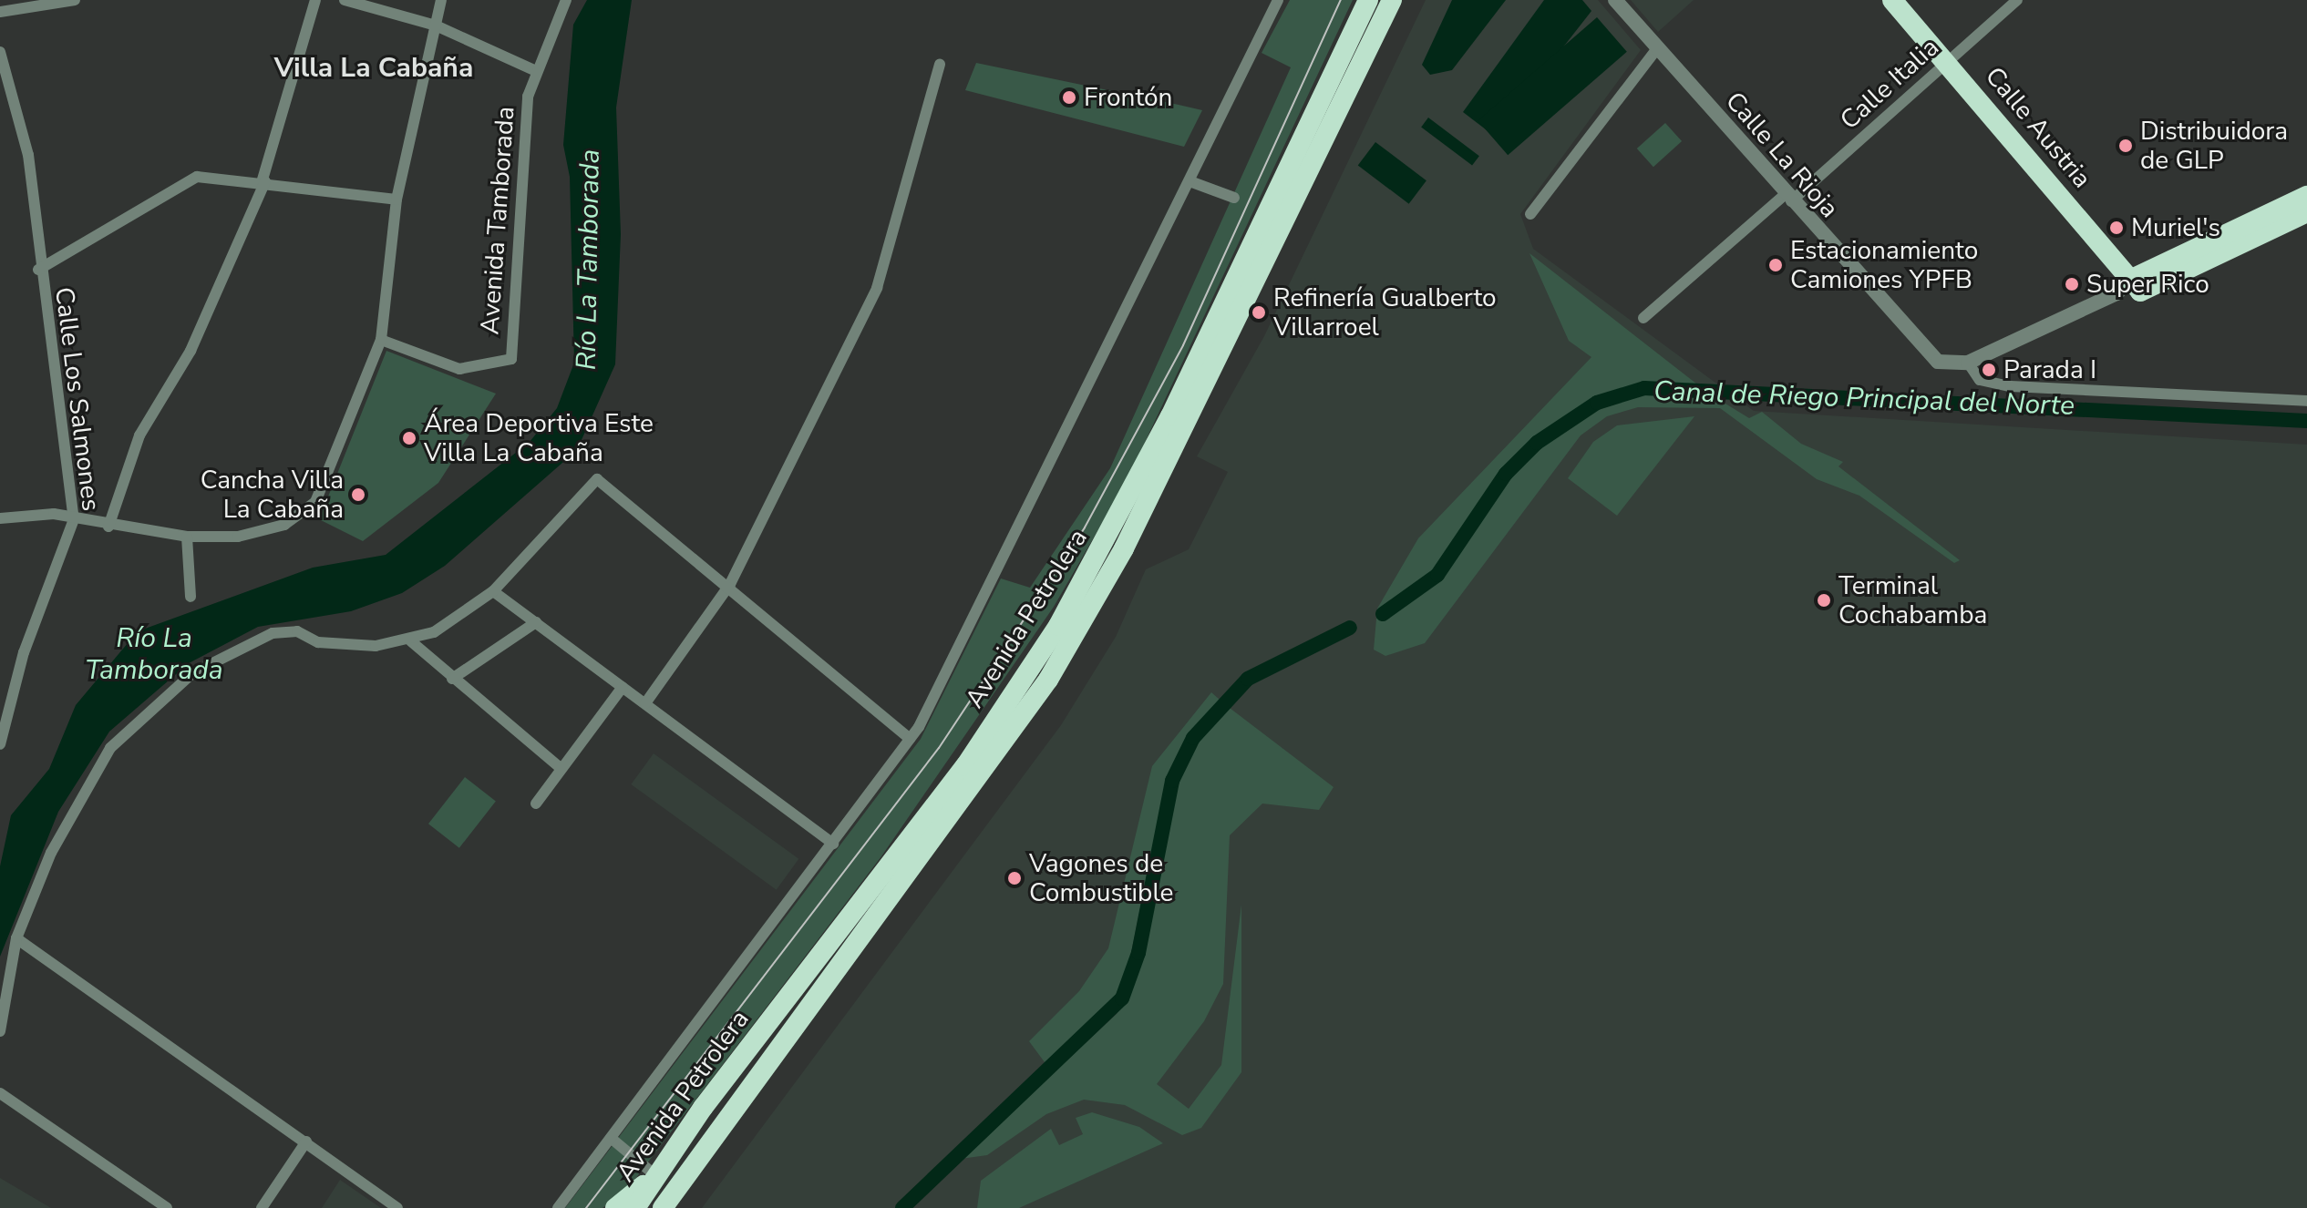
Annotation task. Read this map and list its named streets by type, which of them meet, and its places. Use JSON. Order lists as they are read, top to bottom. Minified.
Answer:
{"streets":{"highway":["Calle Austria","Avenida Petrolera"],"street":["Calle Italia","Calle La Rioja","Avenida Tamborada","Calle Los Salmones"]},"crossings":[["Calle Italia","Calle Austria"],["Calle Italia","Calle La Rioja"]],"districts":["Villa La Cabaña"],"water":["Río La Tamborada","Canal de Riego Principal del Norte"],"places":["Frontón","Distribuidora de GLP","Muriel's","Estacionamiento Camiones YPFB","Super Rico","Refinería Gualberto Villarroel","Parada I","Área Deportiva Este Villa La Cabaña","Cancha Villa La Cabaña","Terminal Cochabamba","Vagones de Combustible"]}
